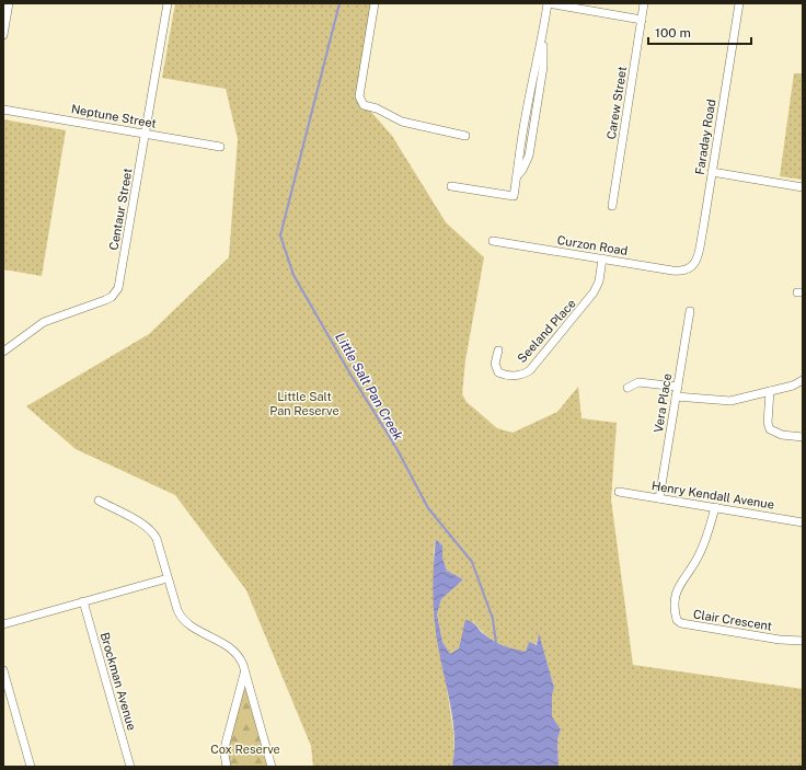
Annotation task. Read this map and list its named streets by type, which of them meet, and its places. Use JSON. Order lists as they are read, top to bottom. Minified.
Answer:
{"streets":{"street":["Carew Street","Neptune Street","Faraday Road","Centaur Street","Curzon Road","Seeland Place","Vera Place","Henry Kendall Avenue","Clair Crescent","Brockman Avenue"]},"crossings":[["Neptune Street","Centaur Street"],["Faraday Road","Curzon Road"],["Curzon Road","Seeland Place"],["Vera Place","Henry Kendall Avenue"],["Henry Kendall Avenue","Clair Crescent"]],"water":["Little Salt Pan Creek"],"parks":["Little Salt Pan Reserve","Cox Reserve"],"scale_bar":"100 m"}
